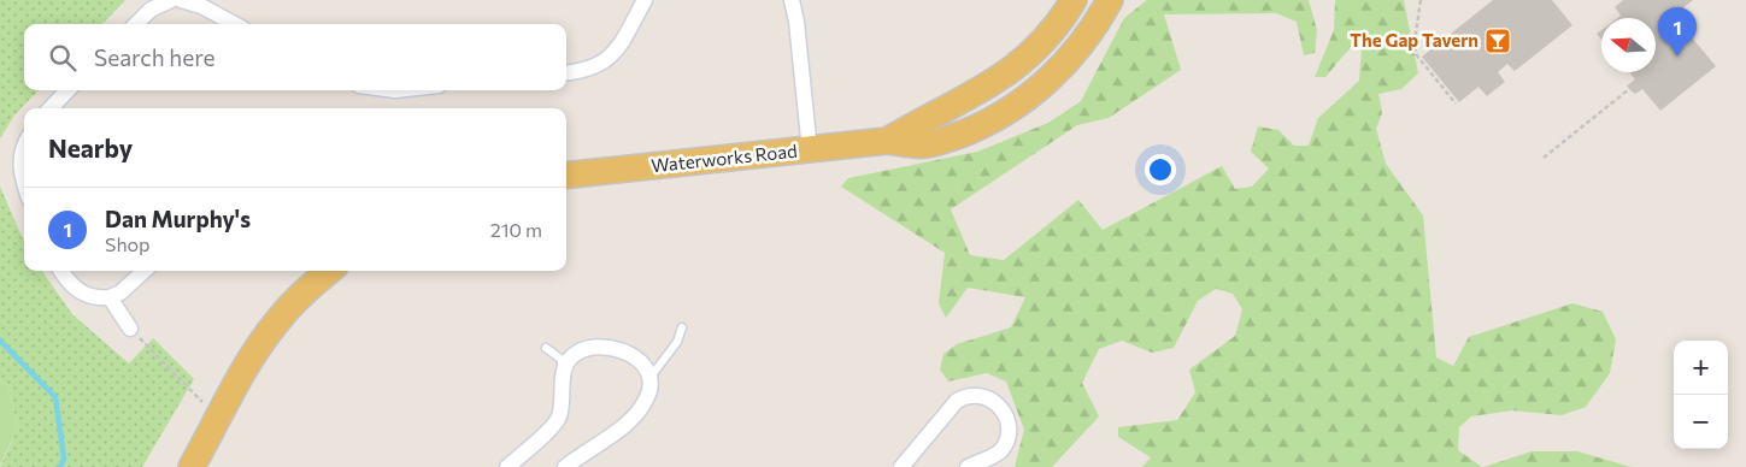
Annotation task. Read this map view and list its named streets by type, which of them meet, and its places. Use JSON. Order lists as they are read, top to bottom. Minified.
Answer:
{"streets":{"main road":["Waterworks Road"]},"places":{"bar":["The Gap Tavern"]},"north":"left","page":{"pins":"1","search":"Search here","heading":"Nearby","list":[{"mark":"1","name":"Dan Murphy's","note":"Shop","value":"210 m"}],"map_buttons":["+","−"]}}
